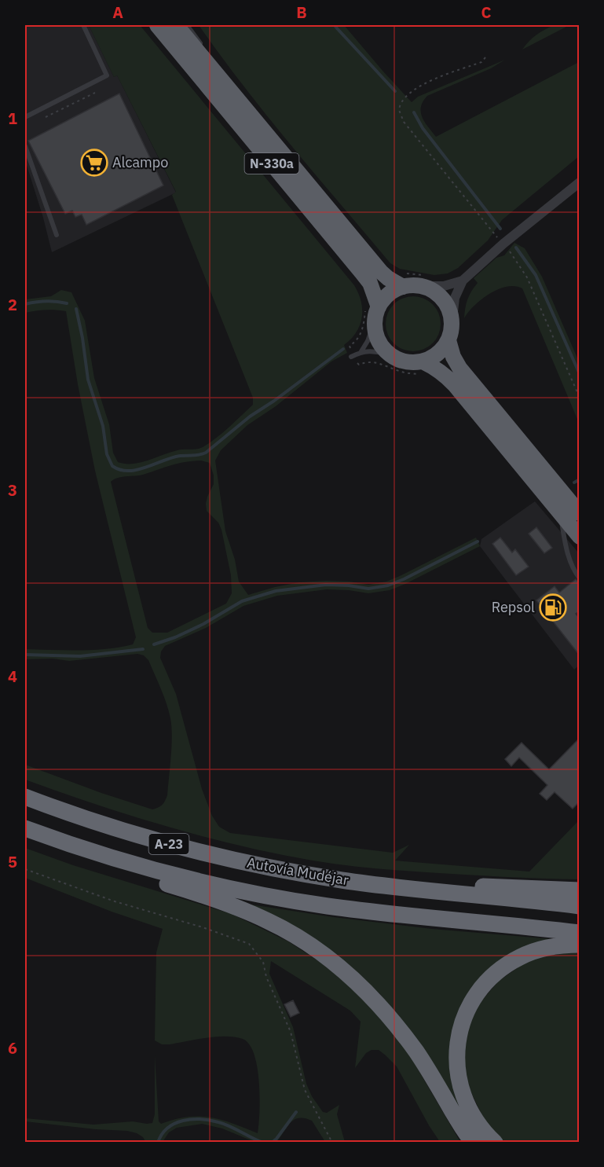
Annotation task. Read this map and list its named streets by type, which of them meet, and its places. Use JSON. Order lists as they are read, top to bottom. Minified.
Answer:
{"streets":{"highway":["N-330a","A-23","Autovía Mudéjar"]},"places":{"supermarket":["Alcampo"],"fuel station":["Repsol"]},"grid":{"columns":["A","B","C"],"rows":["1","2","3","4","5","6"]}}
